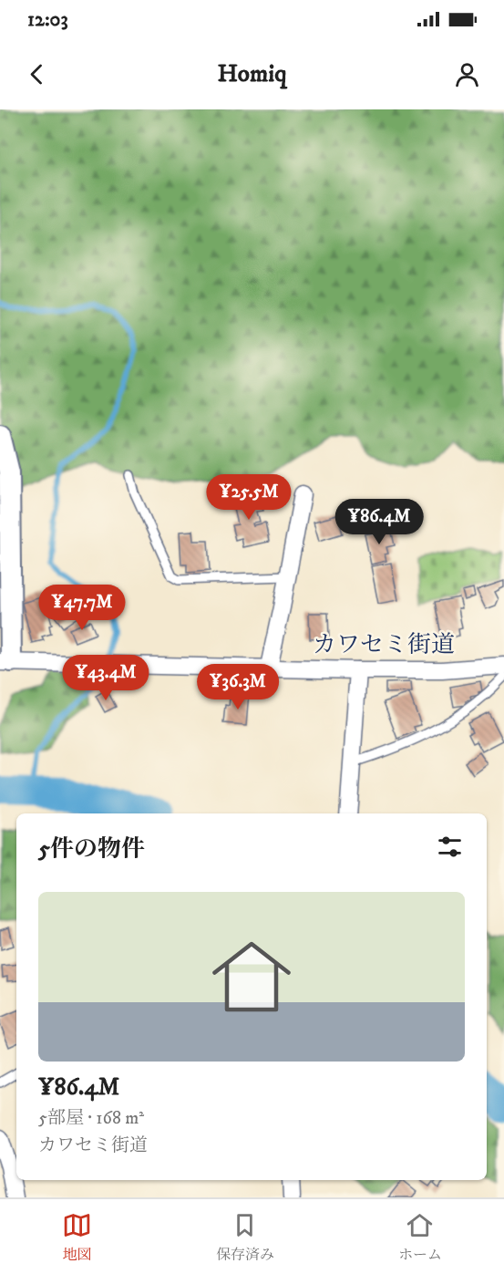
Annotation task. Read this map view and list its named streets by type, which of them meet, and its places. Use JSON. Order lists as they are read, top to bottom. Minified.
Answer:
{"streets":{"street":["カワセミ街道"]},"page":{"status":"12:03","header":"Homiq","price":["¥25.5M","¥86.4M","¥47.7M","¥43.4M","¥36.3M"],"heading":"5件の物件","list":[{"name":"¥86.4M","note":"5部屋 · 168 m² · カワセミ街道"}],"tabs":["地図","保存済み","ホーム"]}}
